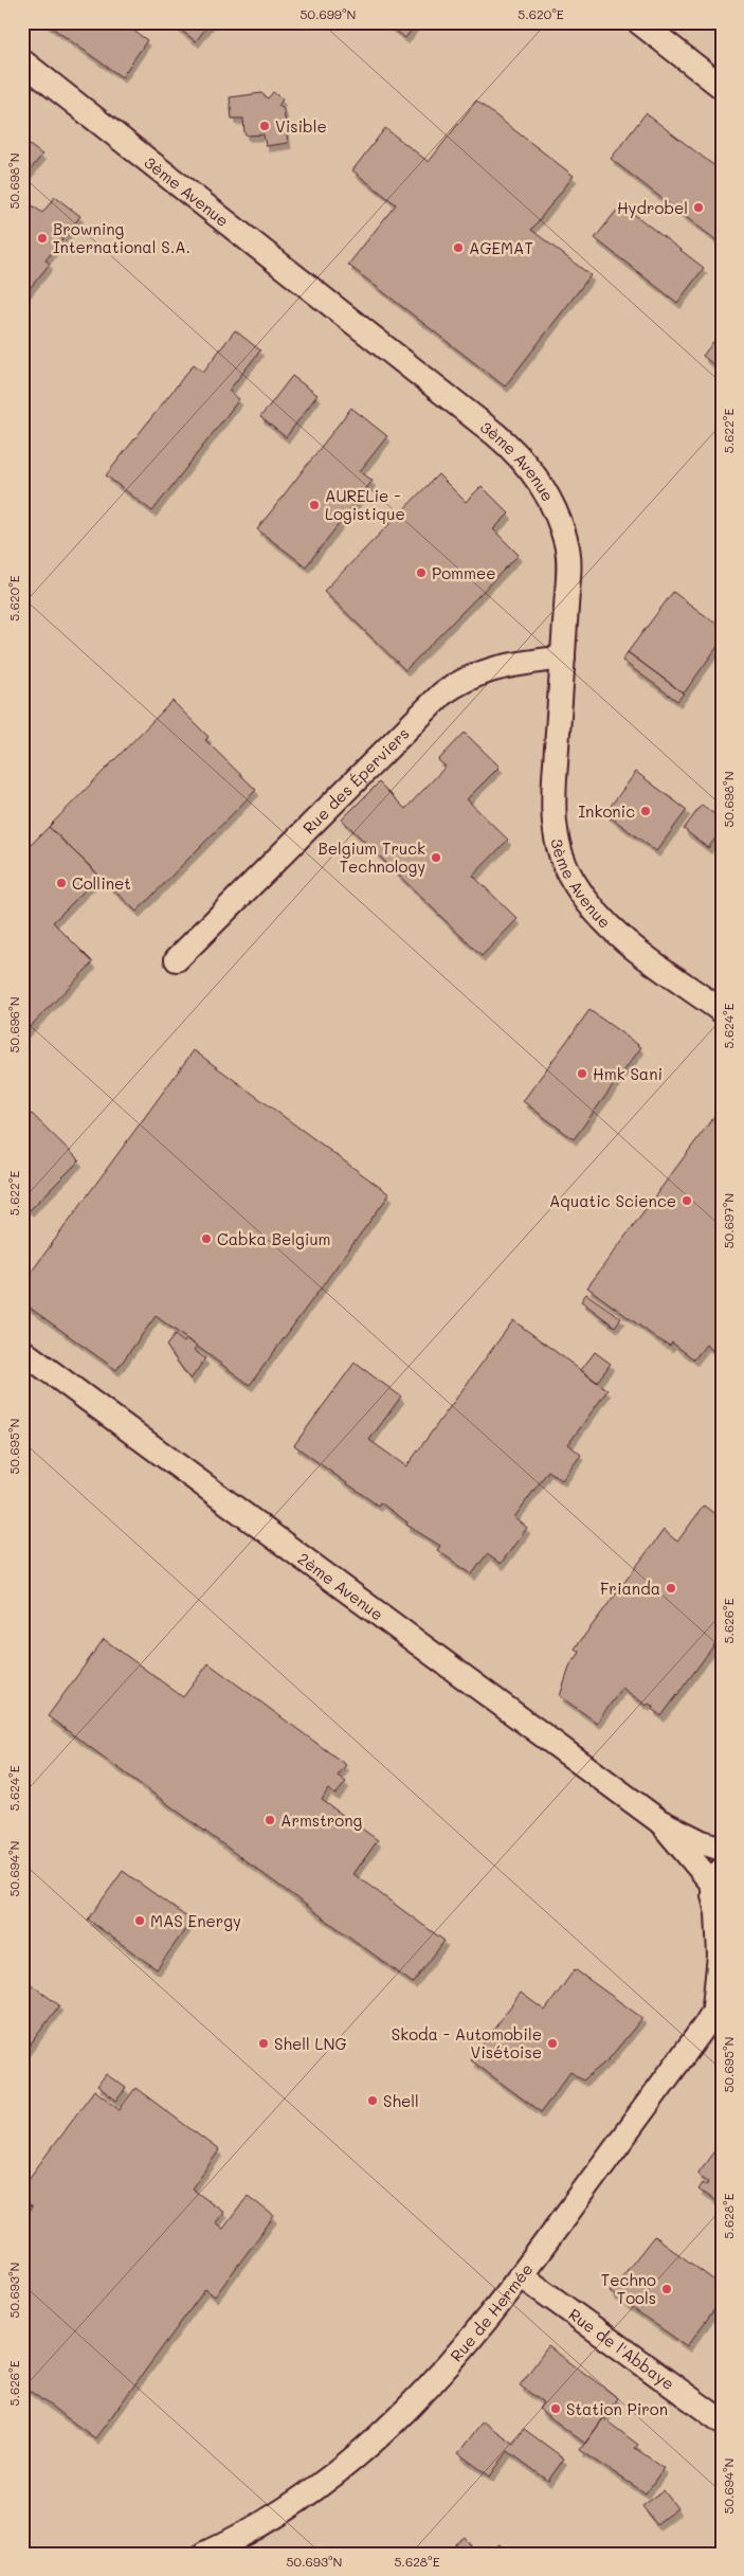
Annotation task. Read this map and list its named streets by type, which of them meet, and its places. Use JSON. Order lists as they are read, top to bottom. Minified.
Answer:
{"streets":{"street":["3ème Avenue","Rue des Éperviers","2ème Avenue","Rue de Hermée","Rue de l'Abbaye"]},"crossings":[["3ème Avenue","Rue des Éperviers"],["2ème Avenue","Rue de Hermée"],["Rue de Hermée","Rue de l'Abbaye"]],"places":["Visible","Hydrobel","Browning International S.A.","AGEMAT","AURELie - Logistique","Pommee","Inkonic","Belgium Truck Technology","Collinet","Hmk Sani","Aquatic Science","Cabka Belgium","Frianda","Armstrong","MAS Energy","Shell LNG","Skoda - Automobile Visétoise","Shell","Techno Tools","Station Piron"],"coordinates":["50.699°N","5.620°E","50.698°N","5.622°E","50.696°N","5.624°E","50.697°N","50.695°N","5.626°E","50.694°N","5.628°E","50.693°N"]}
